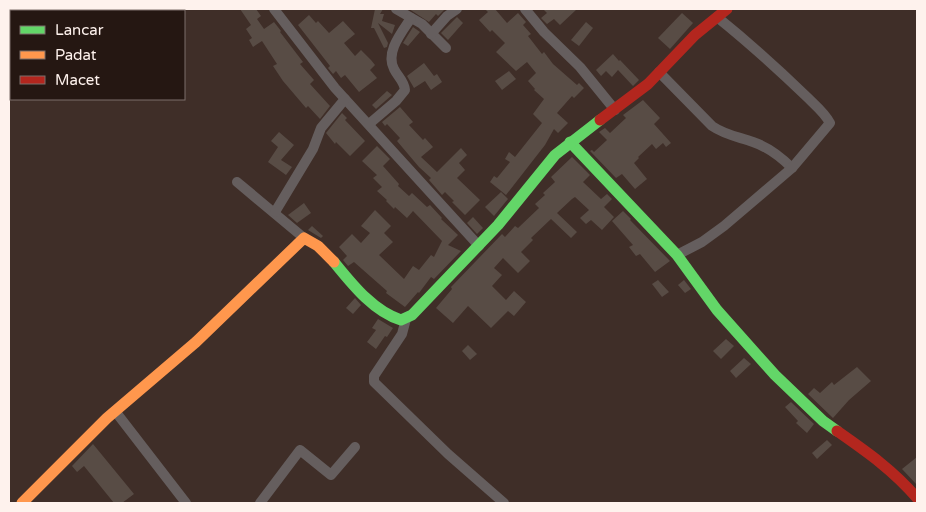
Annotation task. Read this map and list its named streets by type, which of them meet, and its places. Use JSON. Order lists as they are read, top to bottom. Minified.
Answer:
{"legend":["Lancar","Padat","Macet"]}
